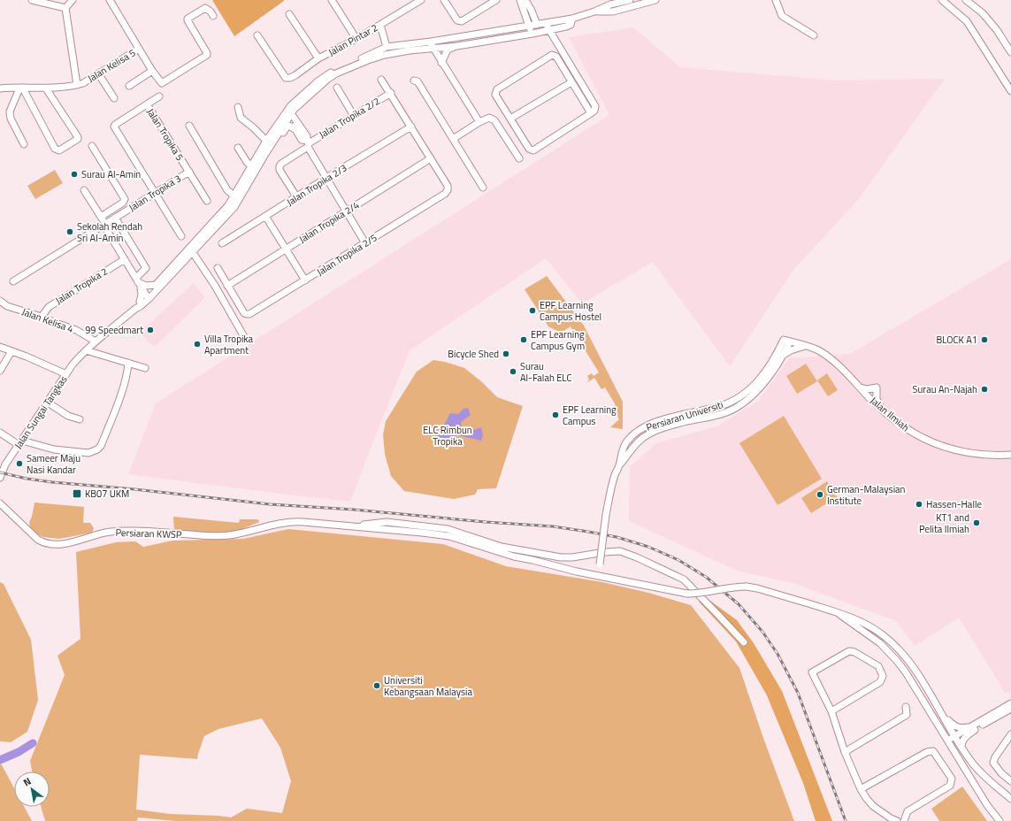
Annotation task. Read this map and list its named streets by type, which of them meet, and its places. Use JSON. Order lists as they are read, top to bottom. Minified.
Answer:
{"streets":{"street":["Jalan Pintar 2","Jalan Kelisa 5","Jalan Tropika 2/2","Jalan Tropika 5","Jalan Tropika 2/3","Jalan Tropika 3","Jalan Tropika 2/4","Jalan Tropika 2/5","Jalan Tropika 2","Jalan Kelisa 4","Jalan Sungai Tangkas","Jalan Ilmiah","Persiaran Universiti","Persiaran KWSP"]},"crossings":[["Jalan Tropika 2/2","Jalan Tropika 2/3"],["Jalan Tropika 5","Jalan Tropika 3"],["Jalan Tropika 2/4","Jalan Tropika 2/5"],["Jalan Tropika 2","Jalan Kelisa 4"],["Jalan Kelisa 4","Jalan Sungai Tangkas"],["Jalan Ilmiah","Persiaran Universiti"]],"parks":["ELC Rimbun Tropika"],"places":{"other":["Surau Al-Amin","Sekolah Rendah Sri Al-Amin","EPF Learning Campus Hostel","99 Speedmart","EPF Learning Campus Gym","BLOCK A1","Villa Tropika Apartment","Bicycle Shed","Surau Al-Falah ELC","Surau An-Najah","EPF Learning Campus","Sameer Maju Nasi Kandar","German-Malaysian Institute","Hassen-Halle","KT1 and Pelita Ilmiah","Universiti Kebangsaan Malaysia"],"transit":["KB07 UKM"]},"north":"top left"}
